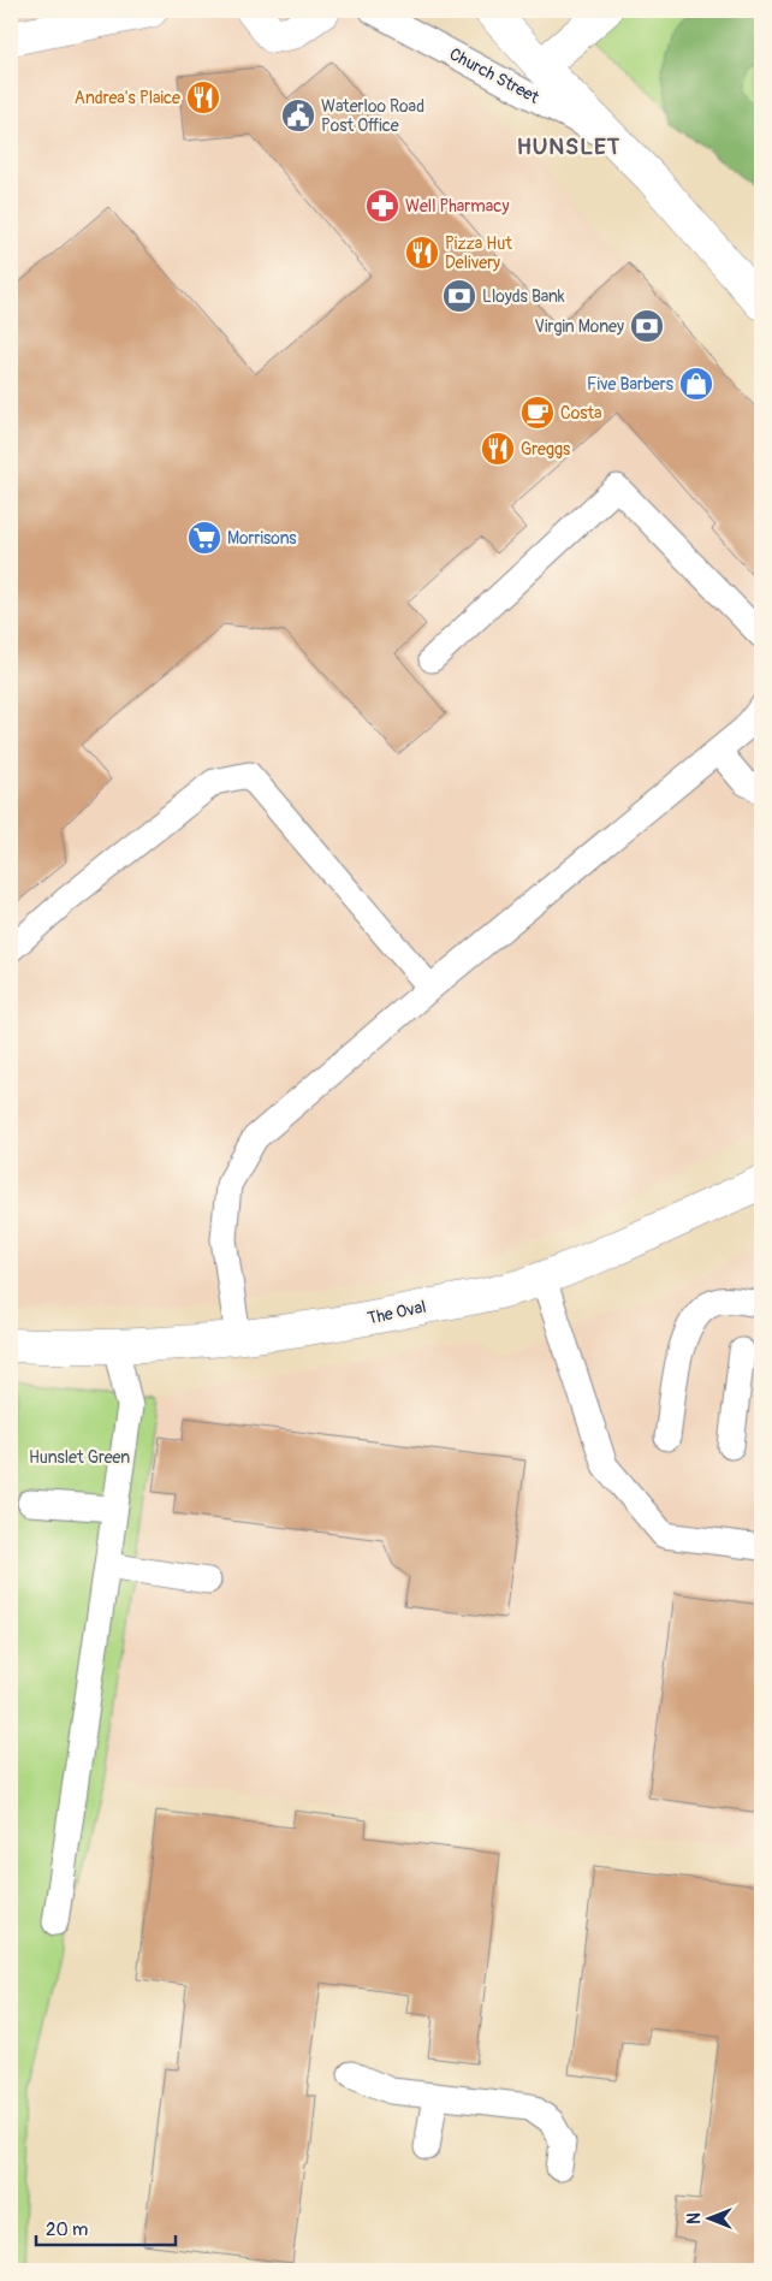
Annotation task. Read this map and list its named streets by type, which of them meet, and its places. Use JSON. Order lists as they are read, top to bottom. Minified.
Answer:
{"streets":{"street":["Church Street","The Oval"]},"districts":["HUNSLET"],"parks":["Hunslet Green"],"places":{"restaurant":["Andrea's Plaice","Pizza Hut Delivery","Greggs"],"public building":["Waterloo Road Post Office"],"pharmacy":["Well Pharmacy"],"bank":["Lloyds Bank","Virgin Money"],"shop":["Five Barbers"],"cafe":["Costa"],"supermarket":["Morrisons"]},"scale_bar":"20 m","north":"left"}
